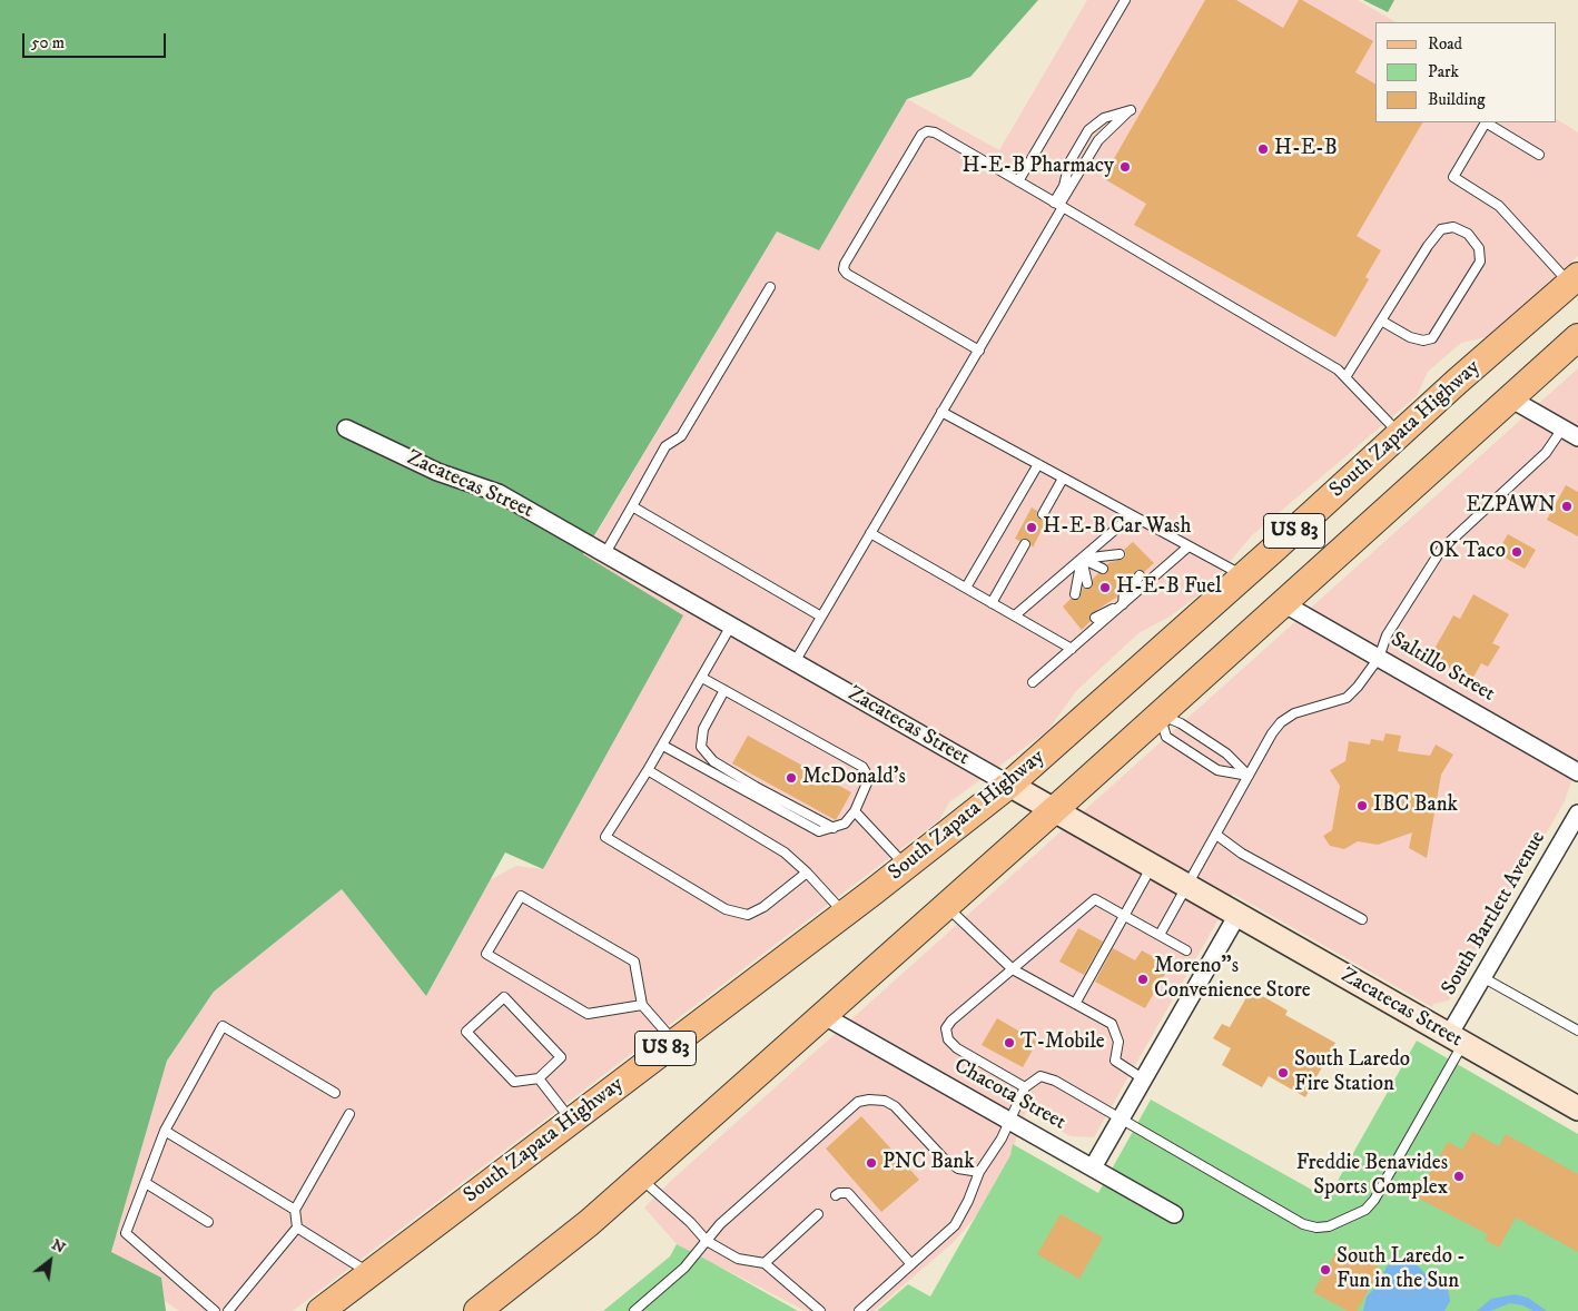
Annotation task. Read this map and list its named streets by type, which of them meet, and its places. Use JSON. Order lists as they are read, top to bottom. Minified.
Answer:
{"streets":{"main road":["South Zapata Highway","US 83"],"street":["Zacatecas Street","Saltillo Street","South Bartlett Avenue","Chacota Street"]},"crossings":[["South Zapata Highway","Zacatecas Street"],["Zacatecas Street","US 83"],["Zacatecas Street","South Bartlett Avenue"],["US 83","Saltillo Street"],["US 83","Chacota Street"]],"places":["H-E-B","H-E-B Pharmacy","EZPAWN","H-E-B Car Wash","OK Taco","H-E-B Fuel","McDonald's","IBC Bank","Moreno\"s Convenience Store","T-Mobile","South Laredo Fire Station","PNC Bank","Freddie Benavides Sports Complex","South Laredo - Fun in the Sun"],"legend":["Road","Park","Building"],"scale_bar":"50 m","north":"top right"}
